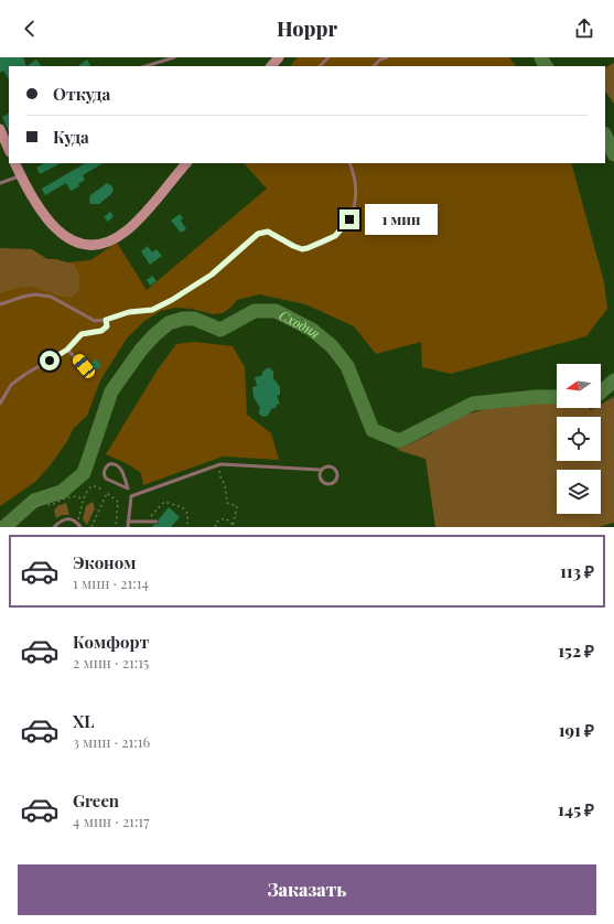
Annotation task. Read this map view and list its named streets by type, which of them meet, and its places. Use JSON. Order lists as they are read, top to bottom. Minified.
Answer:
{"water":["Сходня"],"north":"left","page":{"header":"Hoppr","banner":["Откуда","Куда"],"bubble":"1 мин","list":[{"name":"Эконом","note":"1 мин · 21:14","value":"113 ₽"},{"name":"Комфорт","note":"2 мин · 21:15","value":"152 ₽"},{"name":"XL","note":"3 мин · 21:16","value":"191 ₽"},{"name":"Green","note":"4 мин · 21:17","value":"145 ₽"}],"buttons":"Заказать"}}
